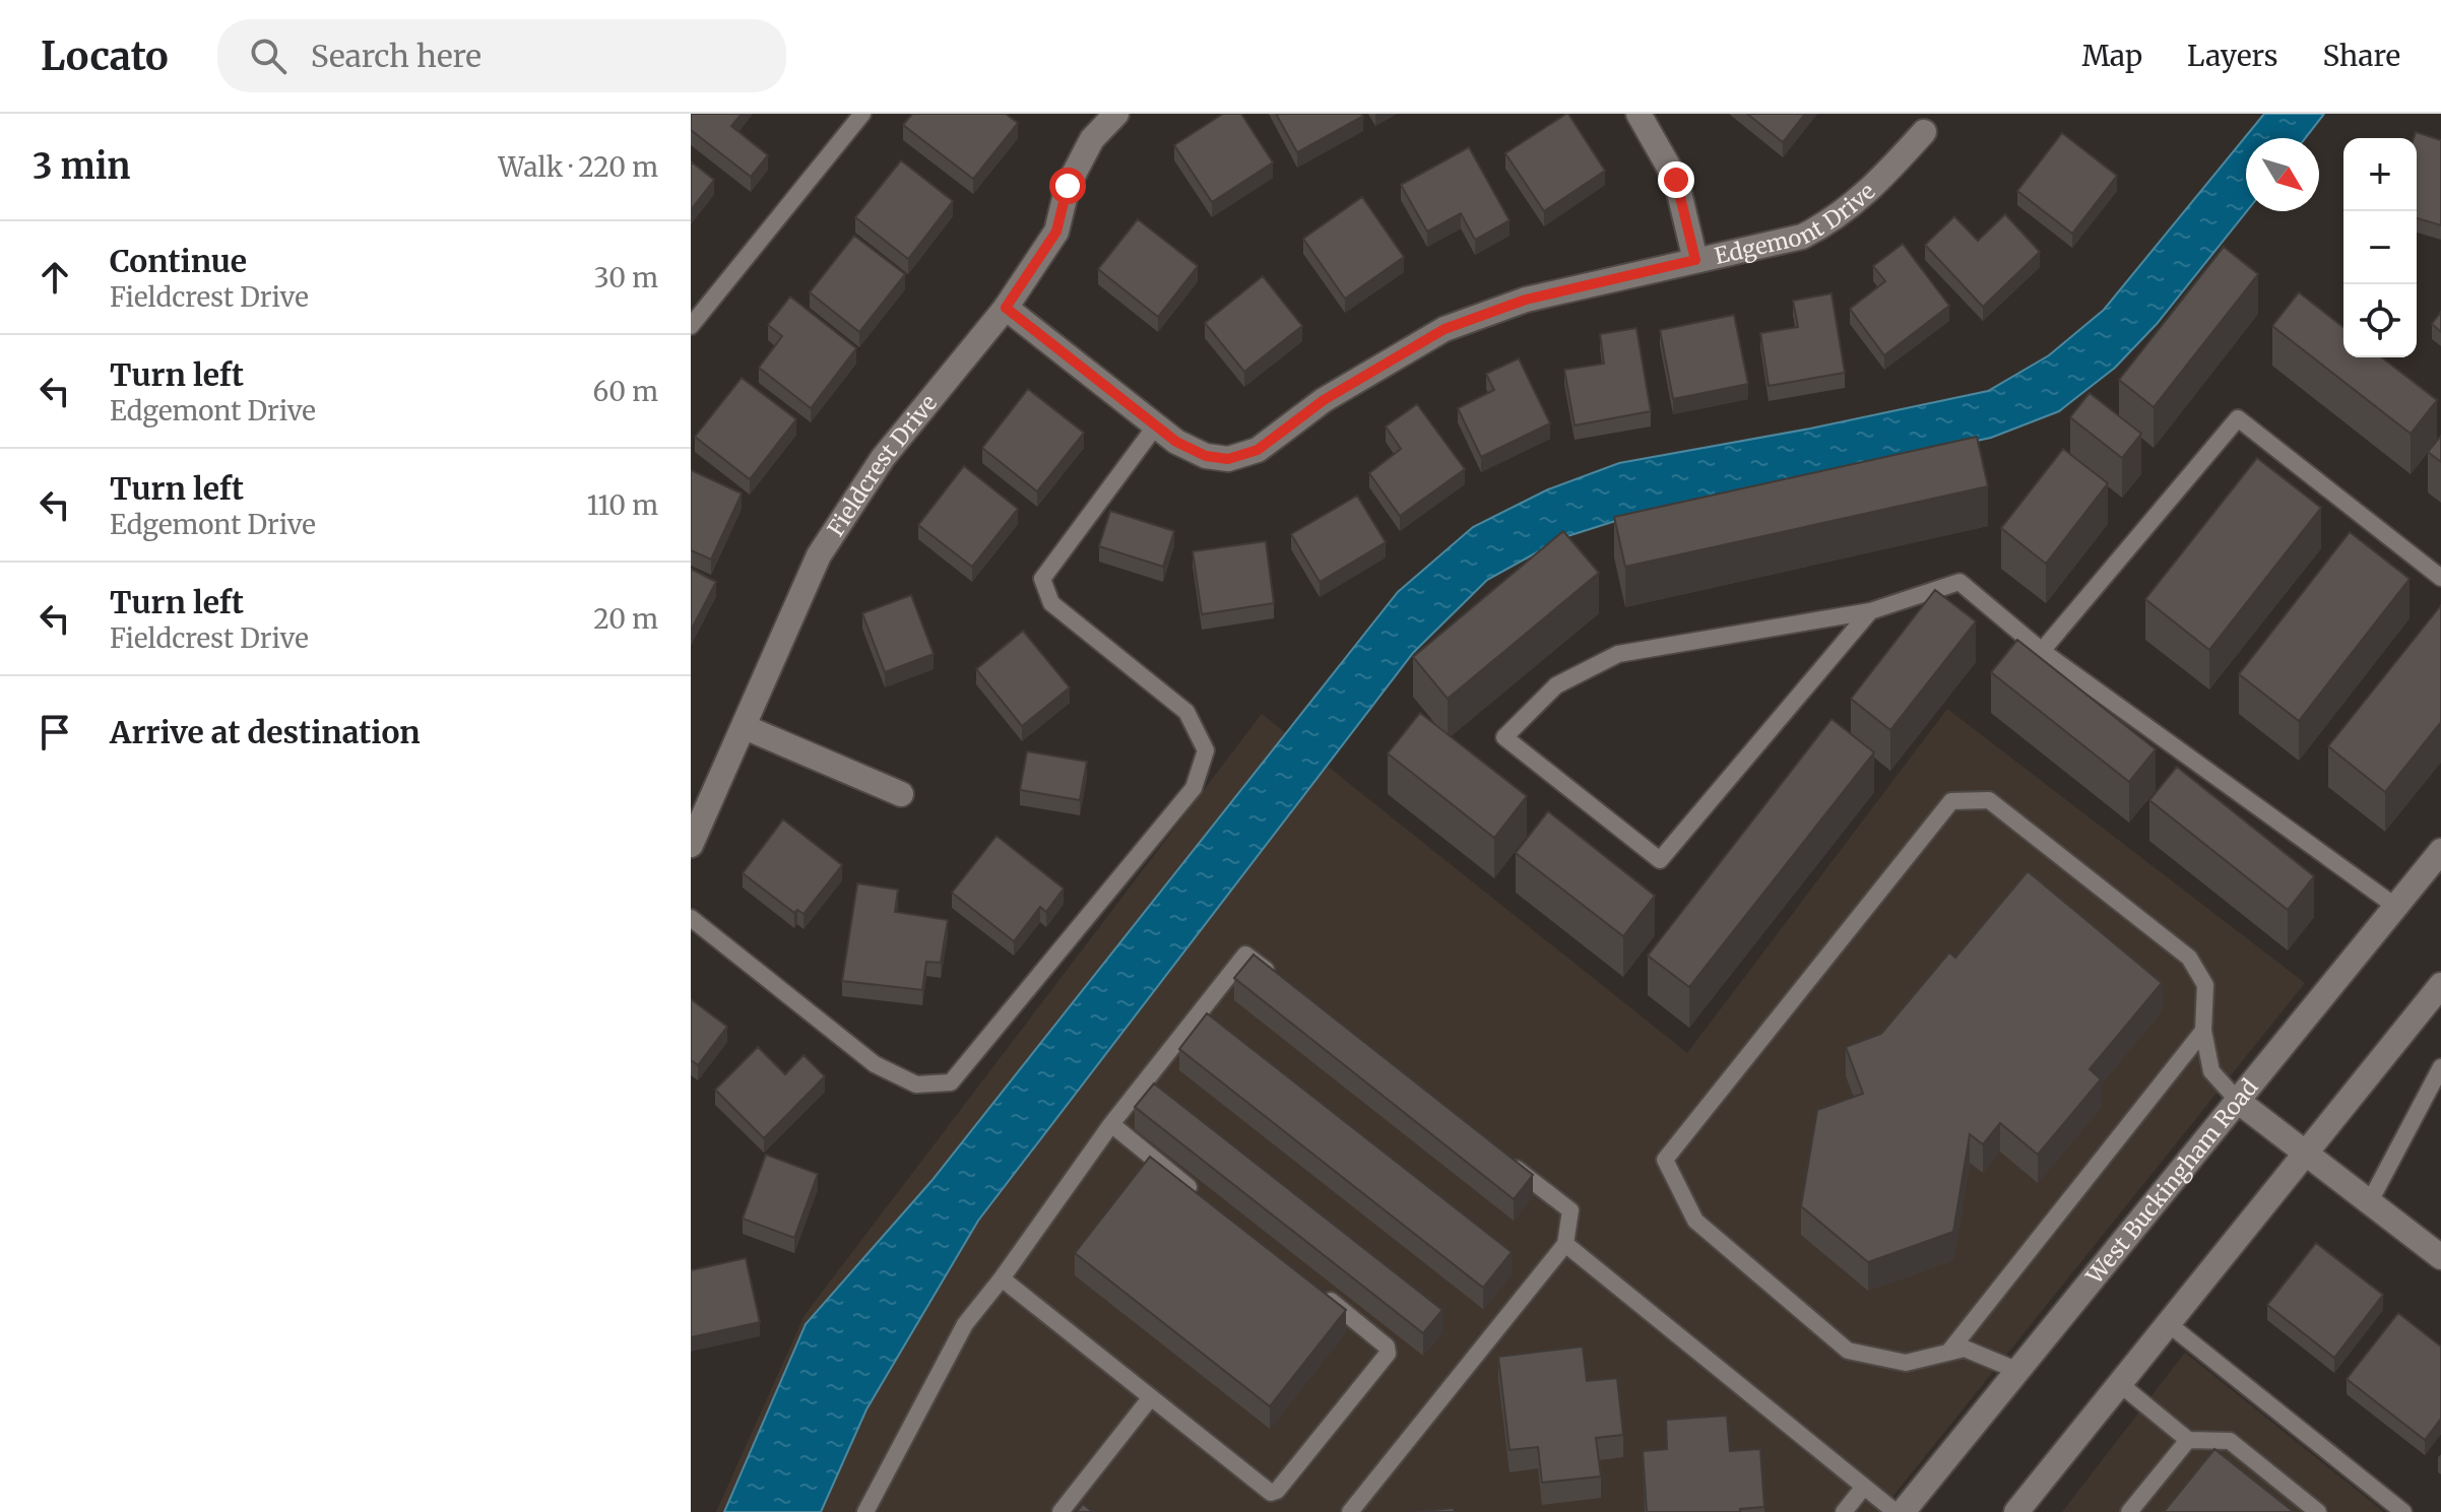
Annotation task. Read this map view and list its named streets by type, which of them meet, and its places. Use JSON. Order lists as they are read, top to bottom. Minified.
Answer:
{"streets":{"street":["Edgemont Drive","Fieldcrest Drive","West Buckingham Road"]},"crossings":[["Edgemont Drive","Fieldcrest Drive"]],"north":"bottom right","page":{"header":"Locato","search":"Search here","nav":["Map","Layers","Share"],"heading":["3 min","Walk · 220 m"],"map_buttons":["+","−"],"list":[["Continue","Fieldcrest Drive","30 m"],["Turn left","Edgemont Drive","60 m"],["Turn left","Edgemont Drive","110 m"],["Turn left","Fieldcrest Drive","20 m"],"Arrive at destination"]}}
